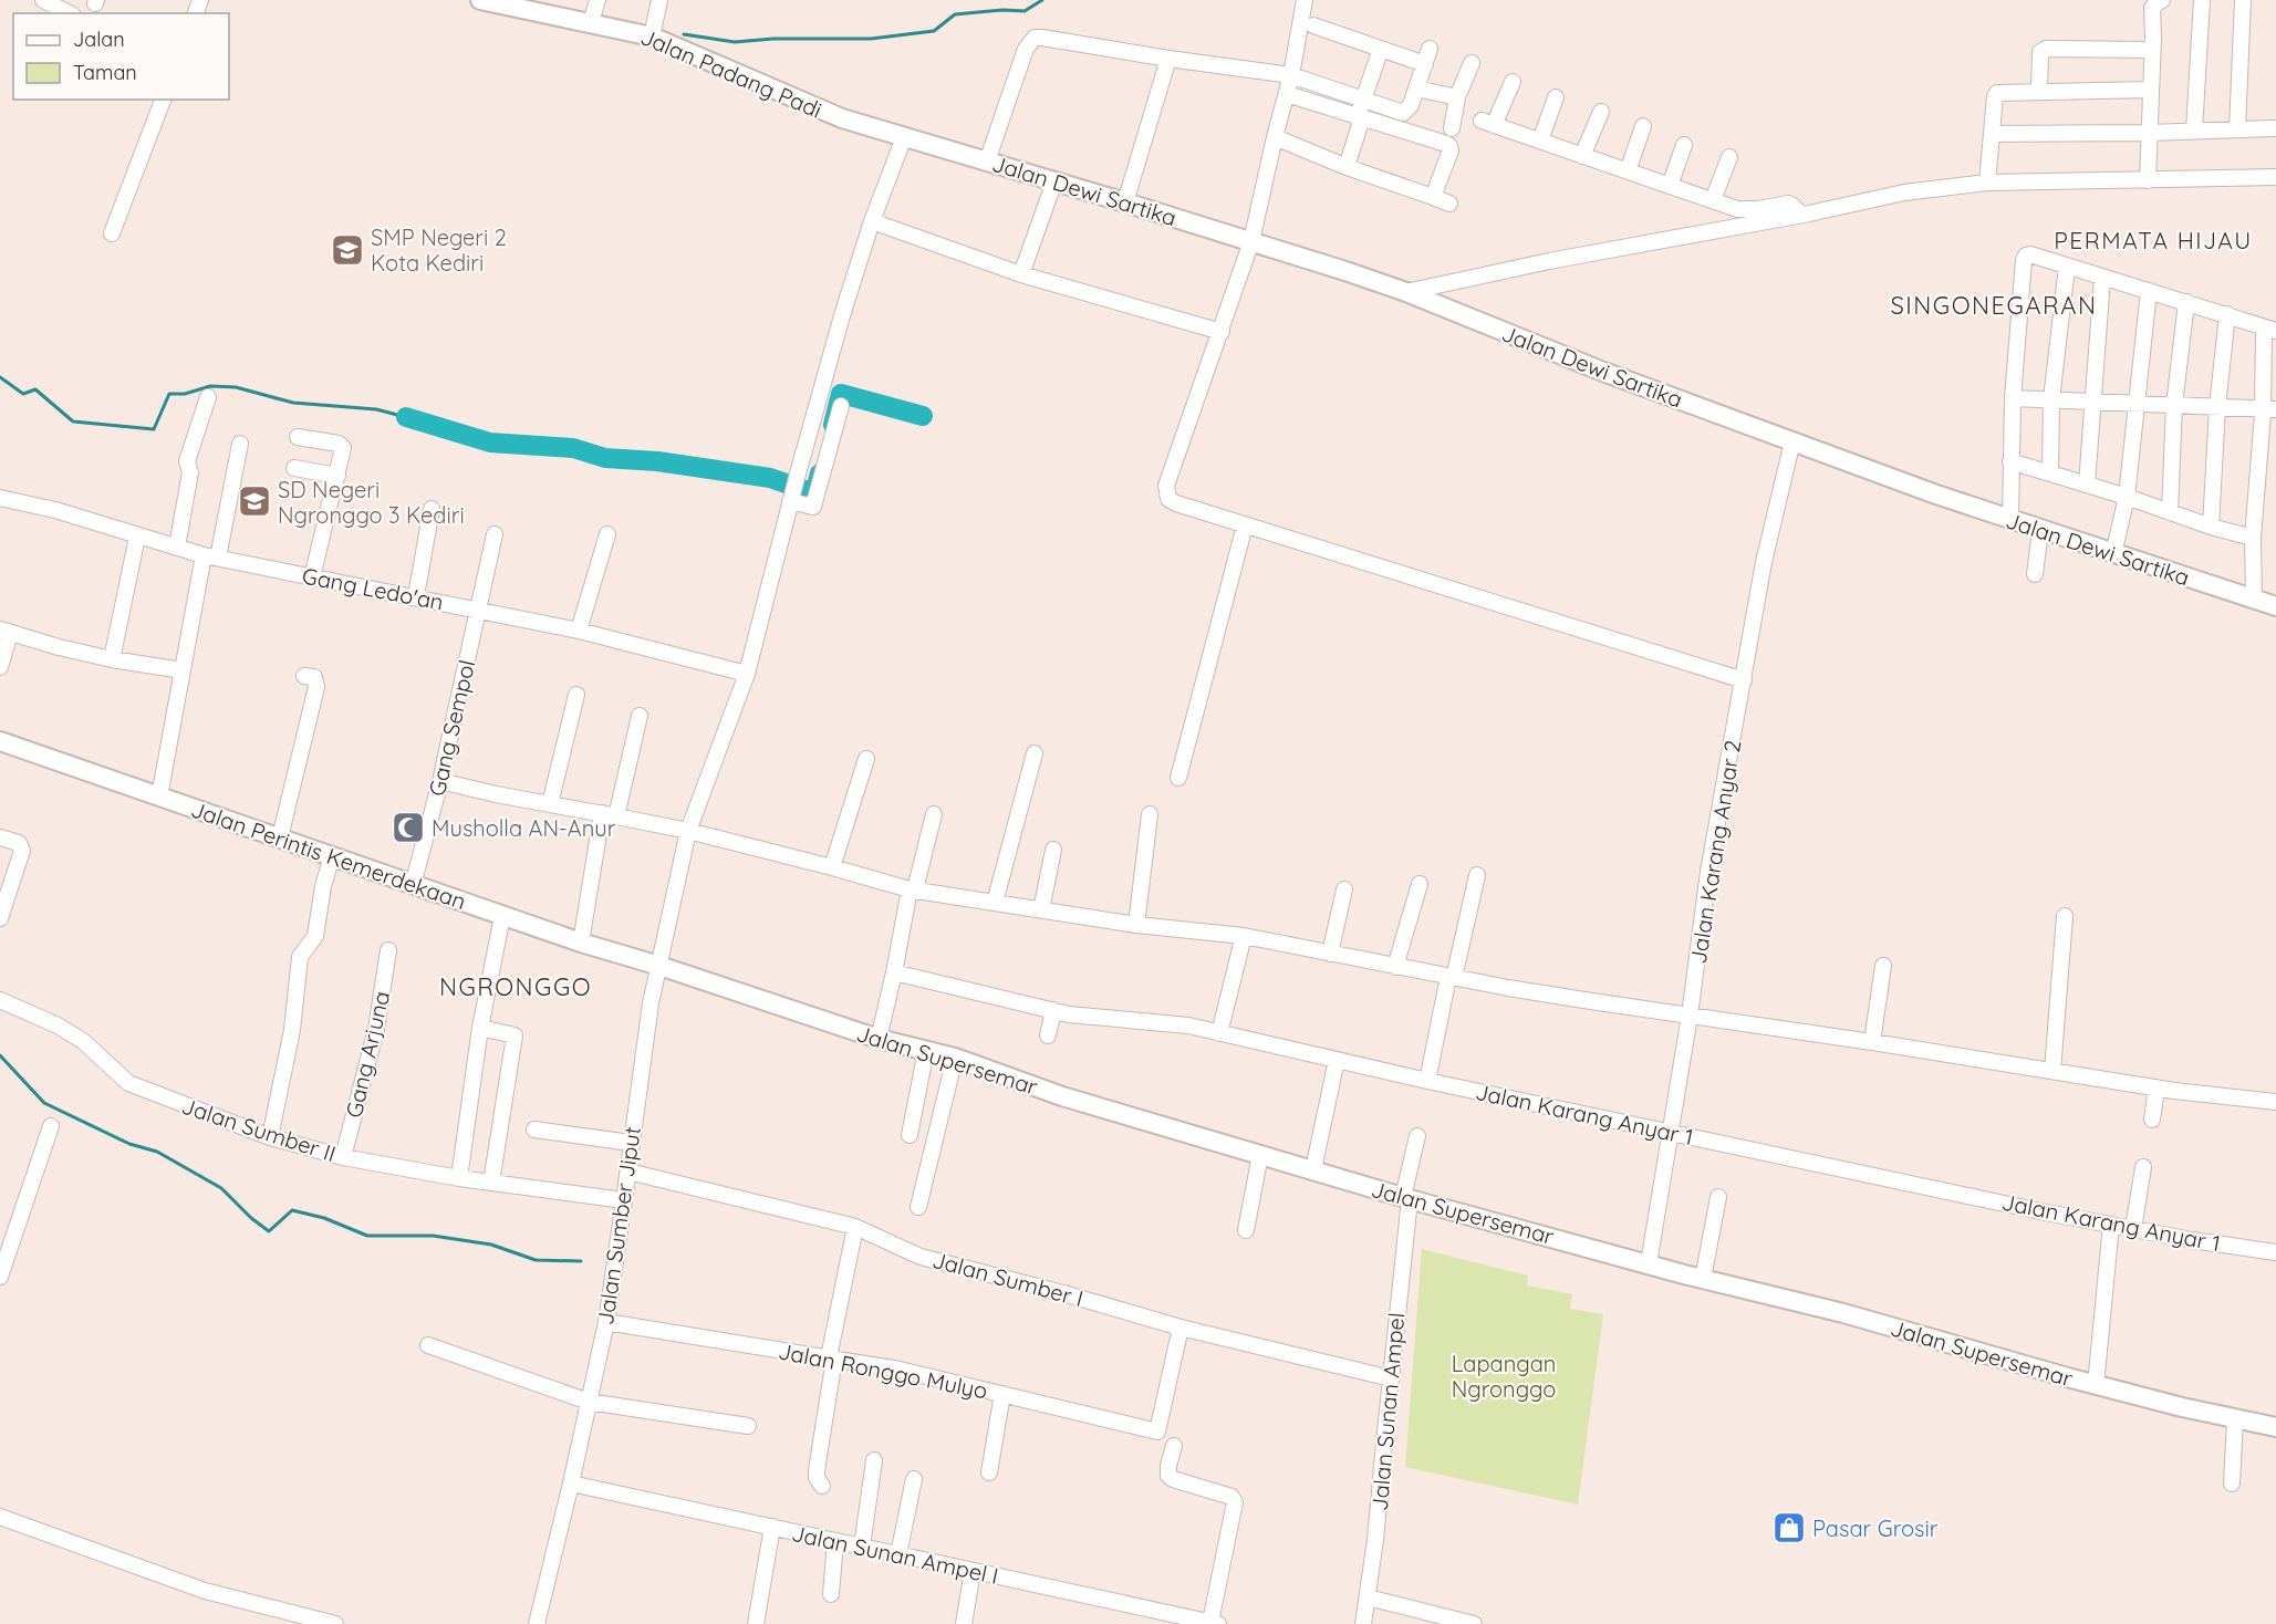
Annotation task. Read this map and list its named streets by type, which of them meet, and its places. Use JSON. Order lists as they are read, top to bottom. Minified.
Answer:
{"streets":{"main road":["Jalan Padang Padi","Jalan Dewi Sartika","Jalan Perintis Kemerdekaan","Jalan Supersemar"],"street":["Gang Ledo'an","Gang Sempol","Jalan Karang Anyar 2","Gang Arjuna","Jalan Karang Anyar 1","Jalan Sumber II","Jalan Sumber Jiput","Jalan Sumber I","Jalan Ronggo Mulyo","Jalan Sunan Ampel","Jalan Sunan Ampel I"]},"crossings":[["Jalan Padang Padi","Jalan Dewi Sartika"],["Jalan Padang Padi","Jalan Sumber Jiput"],["Jalan Dewi Sartika","Jalan Karang Anyar 2"],["Jalan Dewi Sartika","Jalan Sumber Jiput"],["Gang Ledo'an","Gang Sempol"],["Gang Ledo'an","Jalan Sumber Jiput"],["Gang Sempol","Jalan Perintis Kemerdekaan"],["Jalan Karang Anyar 2","Jalan Supersemar"],["Jalan Karang Anyar 2","Jalan Karang Anyar 1"],["Jalan Perintis Kemerdekaan","Jalan Supersemar"],["Jalan Perintis Kemerdekaan","Jalan Sumber Jiput"],["Gang Arjuna","Jalan Sumber II"],["Jalan Supersemar","Jalan Sumber Jiput"],["Jalan Supersemar","Jalan Sunan Ampel"],["Jalan Sumber II","Jalan Sumber Jiput"],["Jalan Sumber Jiput","Jalan Sumber I"],["Jalan Sumber Jiput","Jalan Ronggo Mulyo"],["Jalan Sumber Jiput","Jalan Sunan Ampel I"],["Jalan Sumber I","Jalan Ronggo Mulyo"],["Jalan Sumber I","Jalan Sunan Ampel"]],"districts":["PERMATA HIJAU","SINGONEGARAN","NGRONGGO"],"parks":["Lapangan Ngronggo"],"places":{"school or university":["SMP Negeri 2 Kota Kediri","SD Negeri Ngronggo 3 Kediri"],"mosque":["Musholla AN-Anur"],"shop":["Pasar Grosir"]},"legend":["Jalan","Taman"]}
